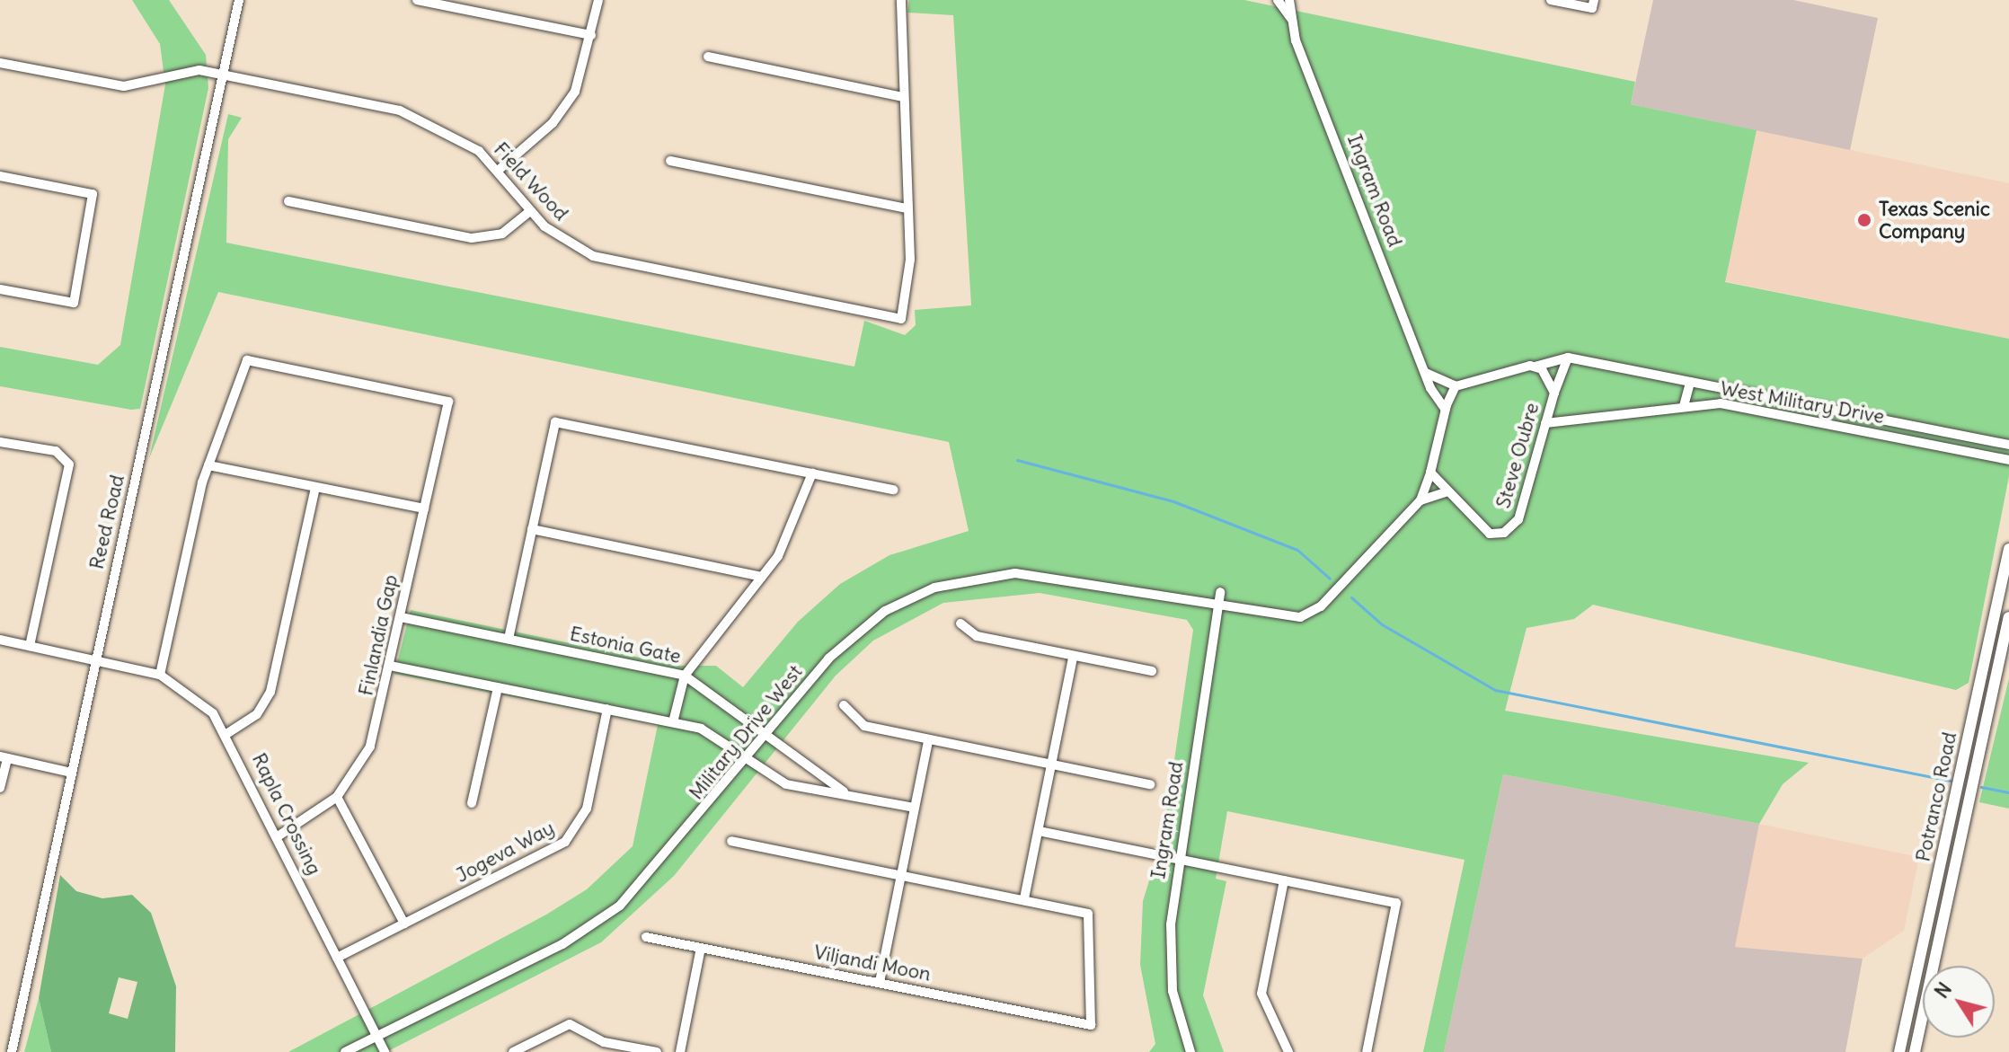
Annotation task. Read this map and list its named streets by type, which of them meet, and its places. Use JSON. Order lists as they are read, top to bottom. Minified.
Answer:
{"streets":{"main road":["Potranco Road"],"street":["Field Wood","Ingram Road","West Military Drive","Steve Oubre","Reed Road","Finlandia Gap","Estonia Gate","Military Drive West","Rapla Crossing","Jogeva Way","Viljandi Moon"]},"crossings":[["Field Wood","Reed Road"],["Ingram Road","Military Drive West"],["West Military Drive","Steve Oubre"],["Reed Road","Rapla Crossing"],["Finlandia Gap","Estonia Gate"],["Finlandia Gap","Rapla Crossing"],["Estonia Gate","Military Drive West"],["Estonia Gate","Jogeva Way"],["Military Drive West","Rapla Crossing"],["Rapla Crossing","Jogeva Way"]],"places":["Texas Scenic Company"],"north":"top left"}
